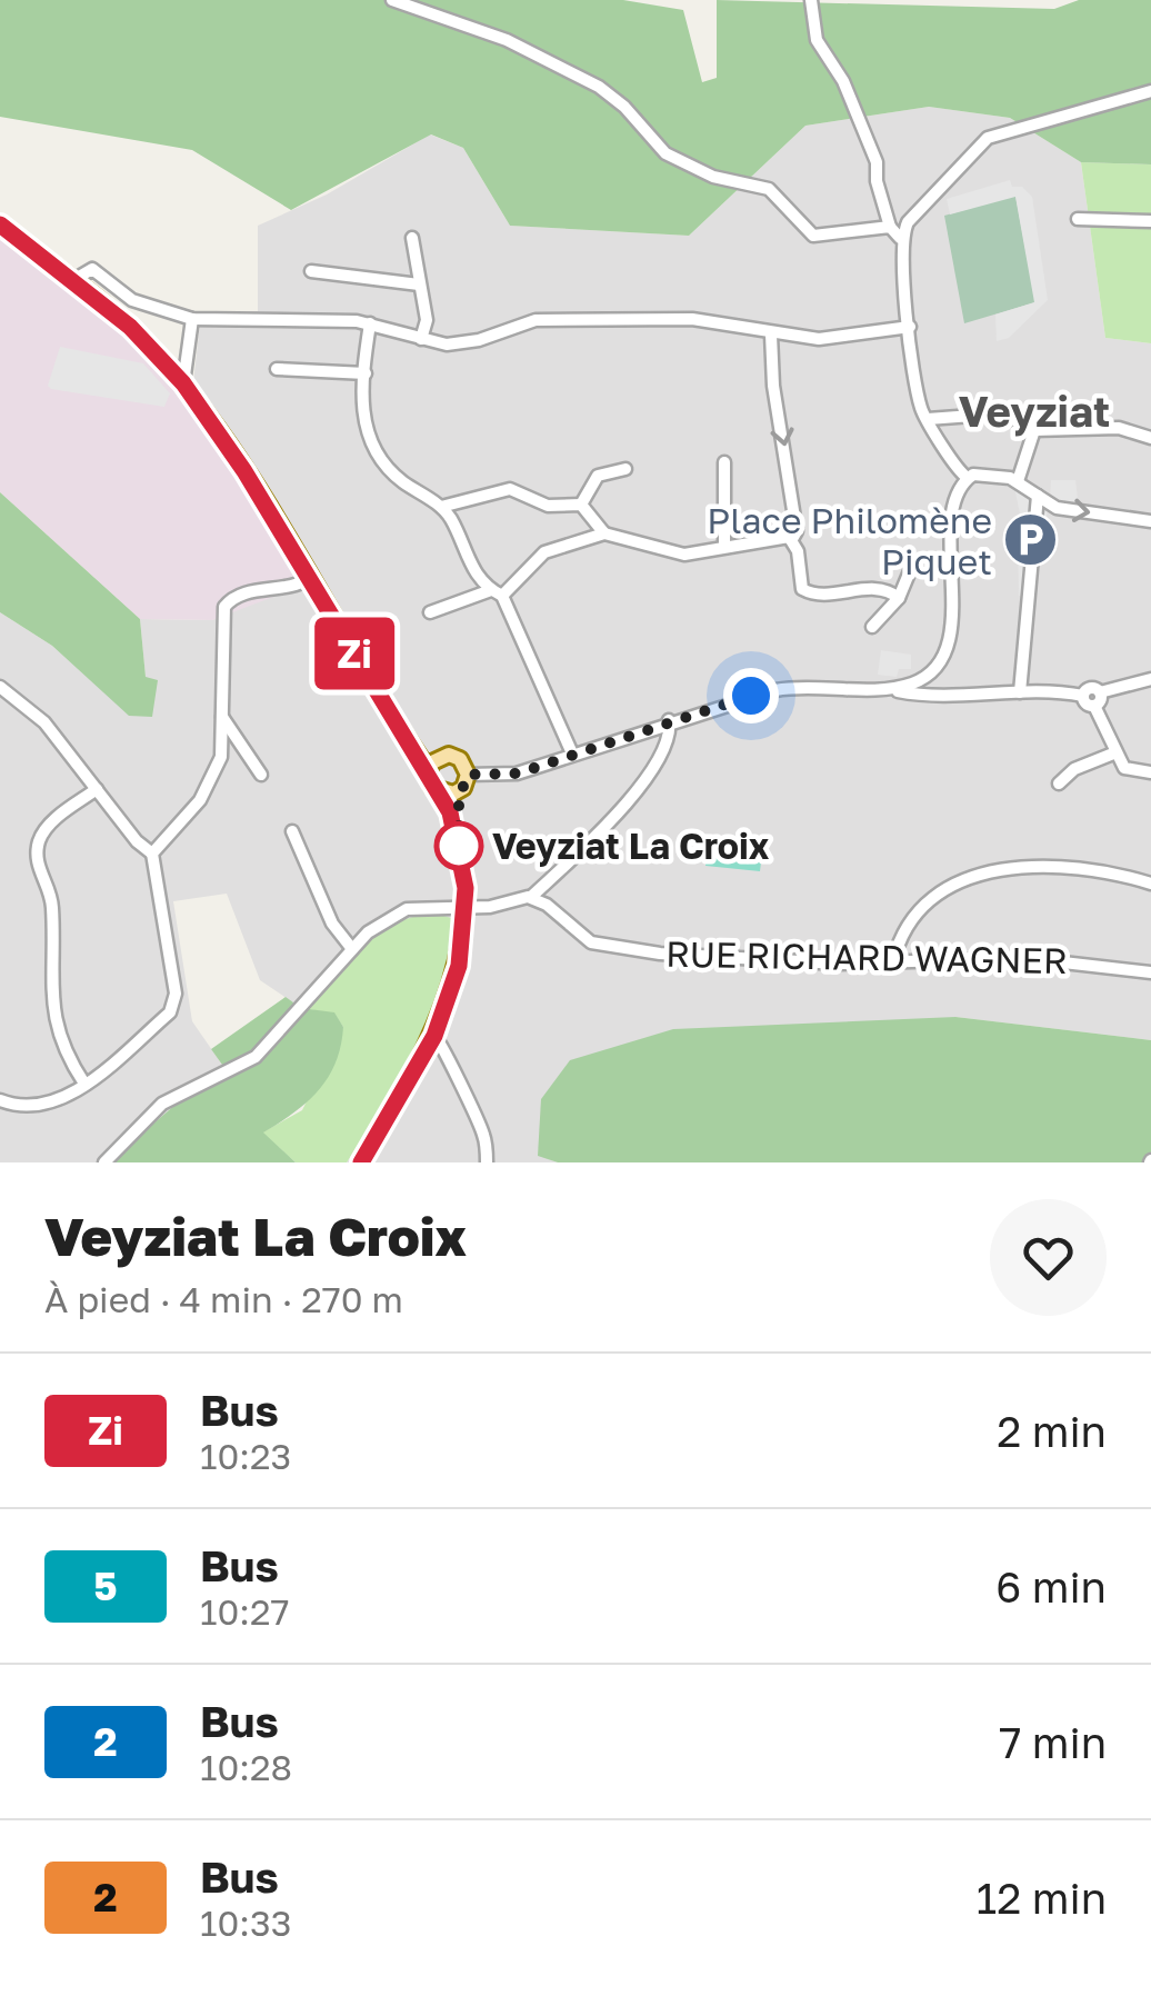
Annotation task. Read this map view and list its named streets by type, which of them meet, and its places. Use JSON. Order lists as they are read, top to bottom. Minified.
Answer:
{"streets":{"street":["RUE RICHARD WAGNER"]},"districts":["Veyziat"],"places":{"parking":["Place Philomène Piquet"],"other":["Veyziat La Croix"]},"lines":["bus line Zi"],"page":{"on_map":"Zi","heading":["Veyziat La Croix","À pied · 4 min · 270 m"],"list":[{"mark":"Zi","name":"Bus","note":"10:23","value":"2 min"},{"mark":"5","name":"Bus","note":"10:27","value":"6 min"},{"mark":"2","name":"Bus","note":"10:28","value":"7 min"},{"mark":"2","name":"Bus","note":"10:33","value":"12 min"}]}}
